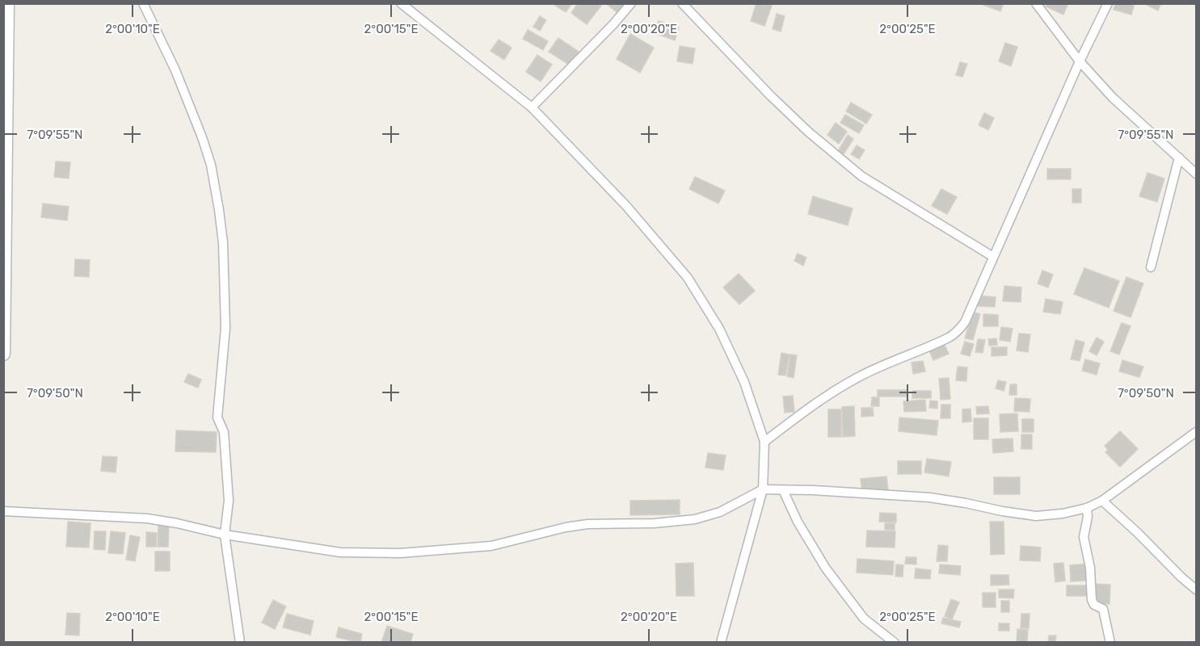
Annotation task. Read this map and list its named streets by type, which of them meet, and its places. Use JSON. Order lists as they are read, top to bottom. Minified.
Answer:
{"coordinates":["2°00'10\"E","2°00'15\"E","2°00'20\"E","2°00'25\"E","7°09'55\"N","7°09'50\"N"]}
